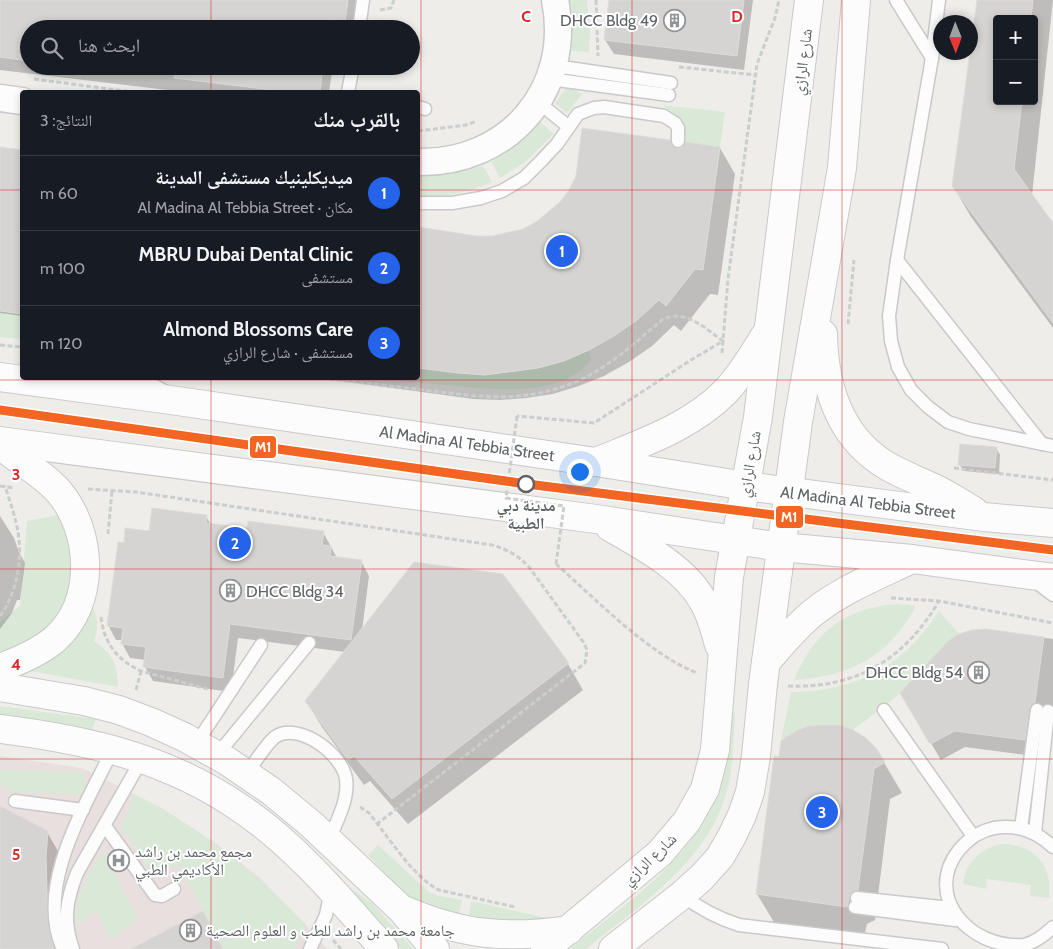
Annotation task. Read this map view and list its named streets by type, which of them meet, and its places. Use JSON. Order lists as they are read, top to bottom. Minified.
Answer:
{"streets":{"street":["شارع الرازي","Al Madina Al Tebbia Street"]},"crossings":[["شارع الرازي","Al Madina Al Tebbia Street"]],"places":{"building":["DHCC Bldg 49","DHCC Bldg 34","DHCC Bldg 54","جامعة محمد بن راشد للطب و العلوم الصحية"],"other":["مدينة دبي الطبية"],"hospital":["مجمع محمد بن راشد الأكاديمي الطبي"]},"lines":["transit line M1"],"north":"bottom","page":{"map_buttons":["+","−"],"search":"ابحث هنا","heading":["بالقرب منك","النتائج: 3"],"list":[{"mark":"1","name":"ميديكلينيك مستشفى المدينة","note":"مكان · Al Madina Al Tebbia Street","value":"60 m"},{"mark":"2","name":"MBRU Dubai Dental Clinic","note":"مستشفى","value":"100 m"},{"mark":"3","name":"Almond Blossoms Care","note":"مستشفى · شارع الرازي","value":"120 m"}],"pins":["1","2","3"]},"grid":{"columns":["C","D"],"rows":["3","4","5"]}}
